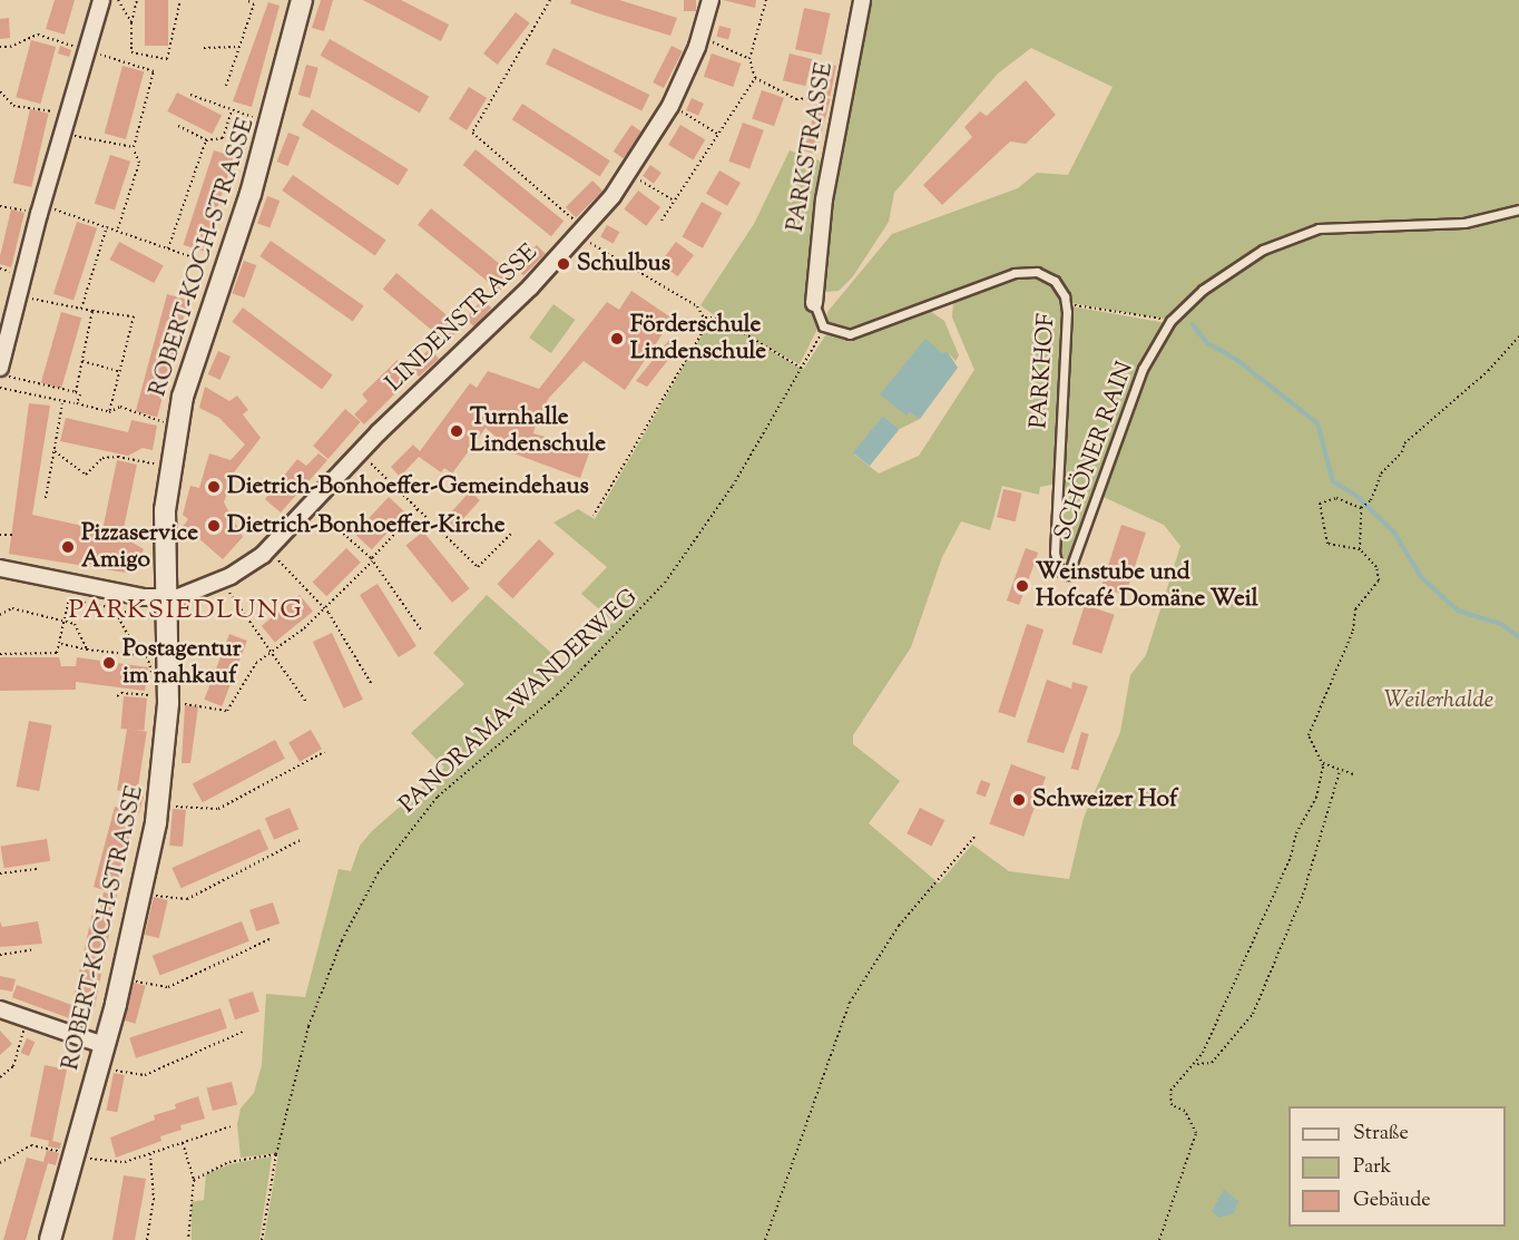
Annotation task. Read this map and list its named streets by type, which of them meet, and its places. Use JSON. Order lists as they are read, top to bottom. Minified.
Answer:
{"streets":{"street":["PARKSTRASSE","ROBERT-KOCH-STRASSE","LINDENSTRASSE"],"lane":["PARKHOF","SCHÖNER RAIN"],"path":["PANORAMA-WANDERWEG"]},"crossings":[["ROBERT-KOCH-STRASSE","LINDENSTRASSE"],["PARKHOF","SCHÖNER RAIN"],["PARKHOF","PANORAMA-WANDERWEG"]],"districts":["PARKSIEDLUNG"],"parks":["Weilerhalde"],"places":["Schulbus","Förderschule Lindenschule","Turnhalle Lindenschule","Dietrich-Bonhoeffer-Gemeindehaus","Dietrich-Bonhoeffer-Kirche","Pizzaservice Amigo","Weinstube und Hofcafé Domäne Weil","Postagentur im nahkauf","Schweizer Hof"],"legend":["Straße","Park","Gebäude"]}
